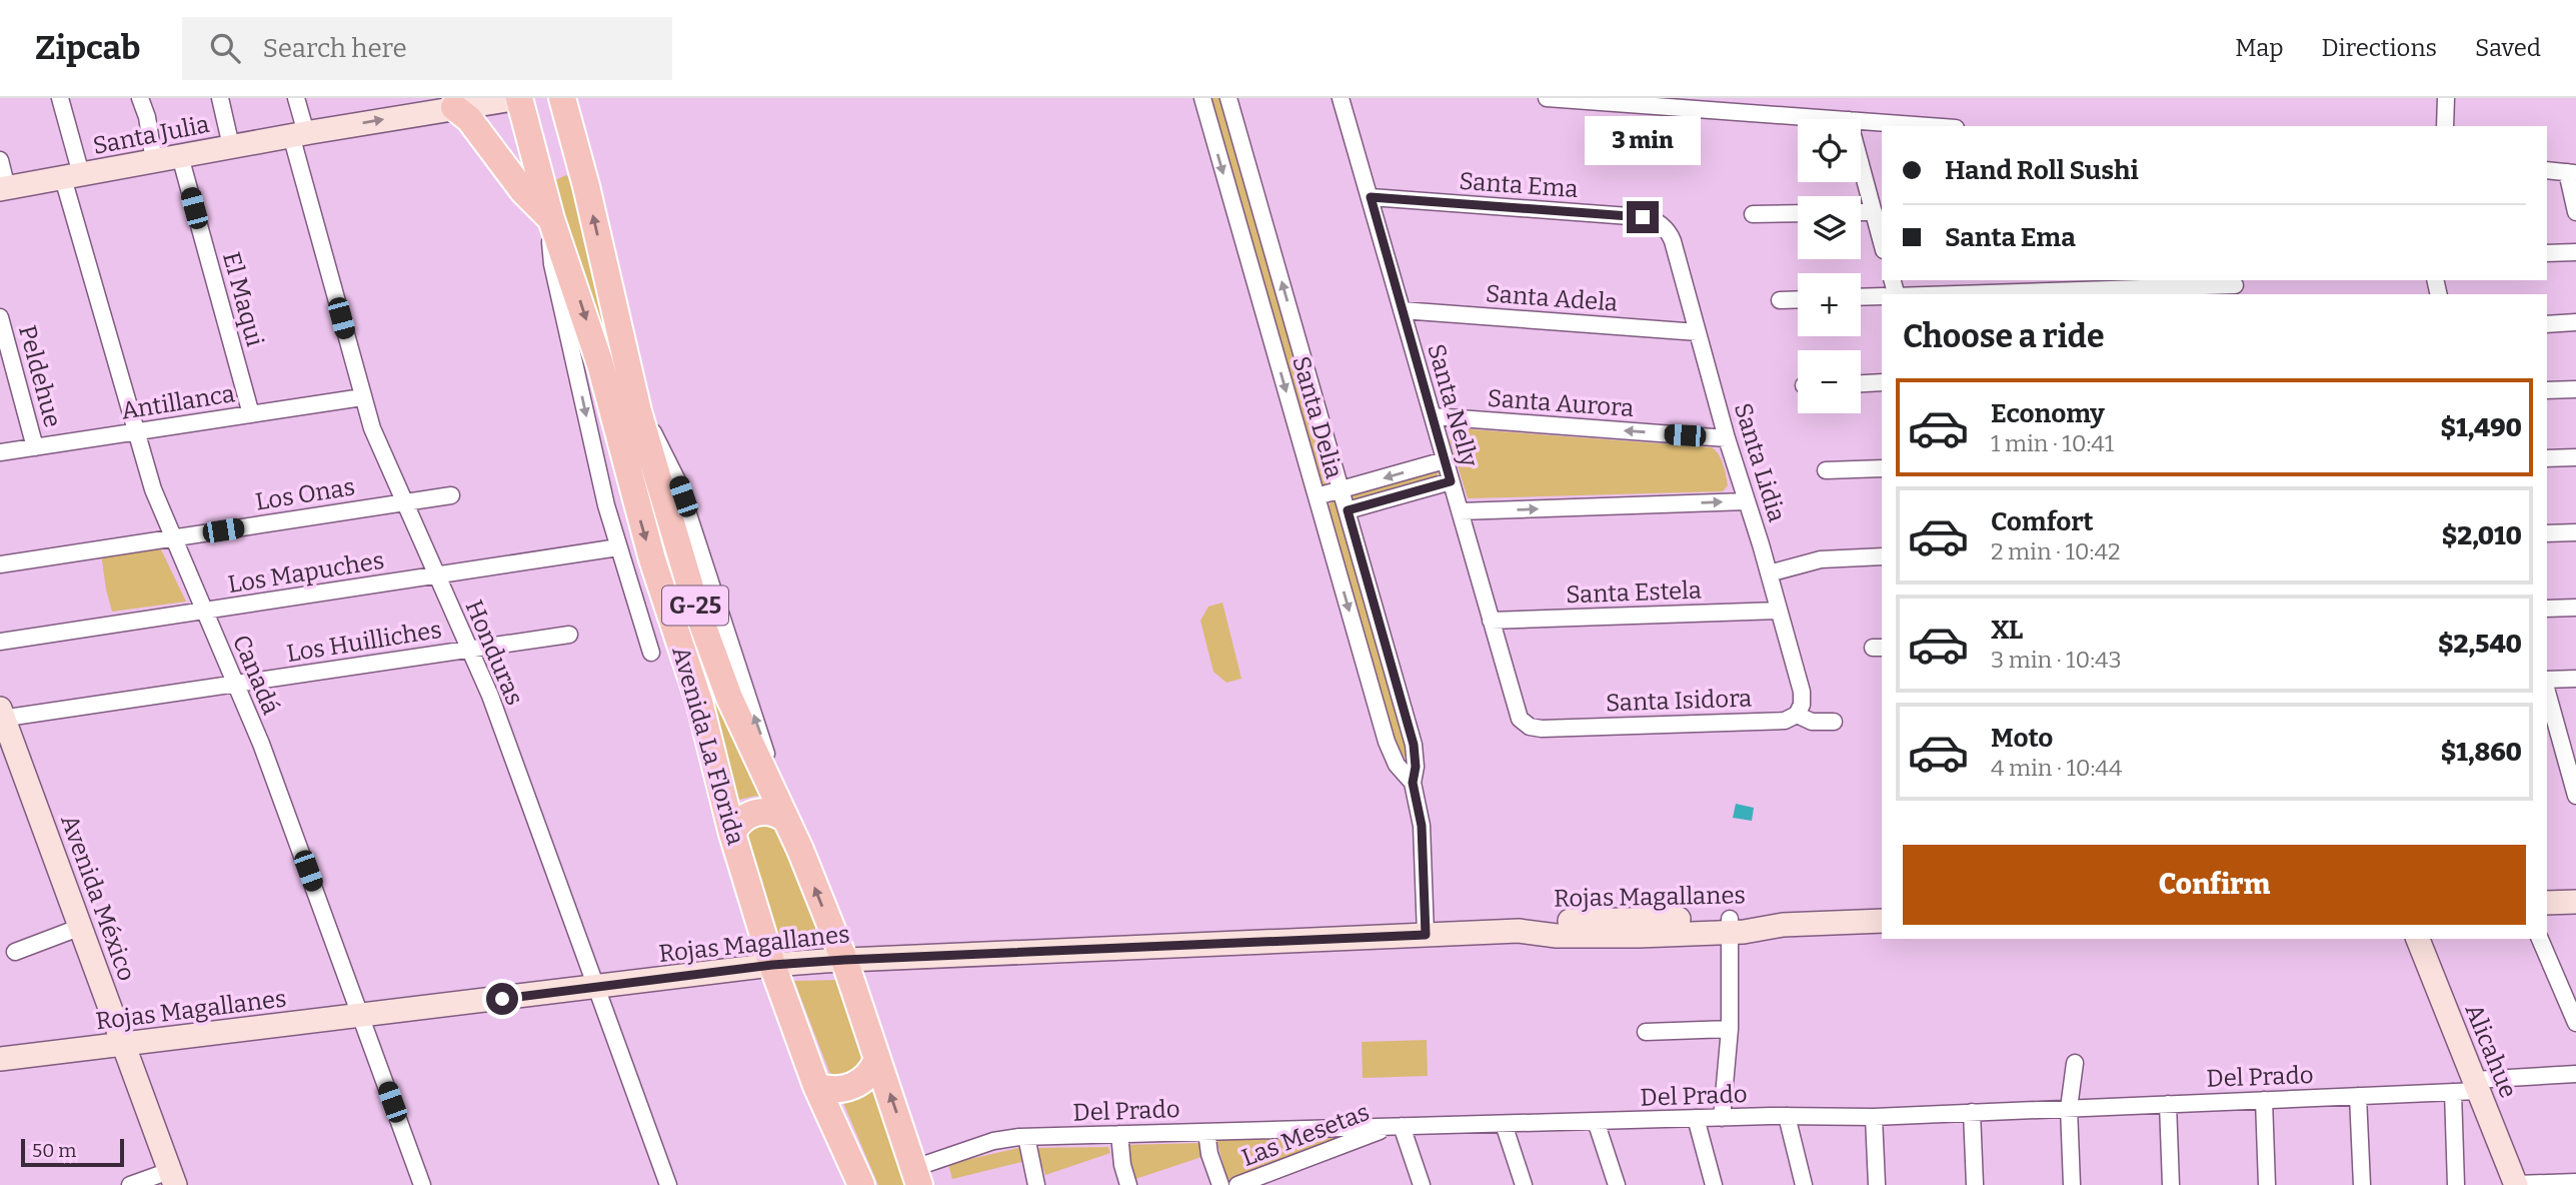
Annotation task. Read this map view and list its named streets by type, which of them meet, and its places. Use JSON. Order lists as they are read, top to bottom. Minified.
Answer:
{"streets":{"main road":["G-25","Avenida La Florida"],"street":["Santa Julia","Santa Ema","Santa Adela","El Maqui","Peldehue","Antillanca","Santa Aurora","Santa Nelly","Santa Delia","Santa Lidia","Los Onas","Los Mapuches","Santa Estela","Los Huilliches","Honduras","Canadá","Santa Isidora","Rojas Magallanes","Avenida México","Alicahue","Del Prado","Las Mesetas"]},"crossings":[["Santa Julia","El Maqui"],["Santa Julia","Honduras"],["Santa Julia","Canadá"],["Santa Julia","Avenida La Florida"],["Santa Ema","Santa Nelly"],["Santa Ema","Santa Lidia"],["Santa Adela","Santa Nelly"],["Santa Adela","Santa Lidia"],["El Maqui","Antillanca"],["Peldehue","Antillanca"],["Antillanca","Honduras"],["Antillanca","Canadá"],["Santa Aurora","Santa Nelly"],["Santa Aurora","Santa Lidia"],["Santa Nelly","Santa Estela"],["Santa Nelly","Santa Isidora"],["Santa Delia","Rojas Magallanes"],["Santa Lidia","Santa Estela"],["Santa Lidia","Santa Isidora"],["Los Onas","Honduras"],["Los Onas","Canadá"],["Los Mapuches","Honduras"],["Los Mapuches","Canadá"],["Los Mapuches","Avenida La Florida"],["Los Huilliches","Honduras"],["Los Huilliches","Canadá"],["Los Huilliches","Avenida México"],["Honduras","Rojas Magallanes"],["Canadá","Rojas Magallanes"],["Avenida La Florida","Rojas Magallanes"],["Avenida La Florida","Del Prado"],["Rojas Magallanes","Avenida México"],["Alicahue","Del Prado"],["Del Prado","Las Mesetas"]],"scale_bar":"50 m","page":{"header":"Zipcab","search":"Search here","nav":["Map","Directions","Saved"],"bubble":"3 min","map_buttons":["+","−"],"banner":["Hand Roll Sushi","Santa Ema"],"heading":"Choose a ride","list":[{"name":"Economy","note":"1 min · 10:41","value":"$1,490"},{"name":"Comfort","note":"2 min · 10:42","value":"$2,010"},{"name":"XL","note":"3 min · 10:43","value":"$2,540"},{"name":"Moto","note":"4 min · 10:44","value":"$1,860"}],"buttons":"Confirm","scale":"50 m"}}
